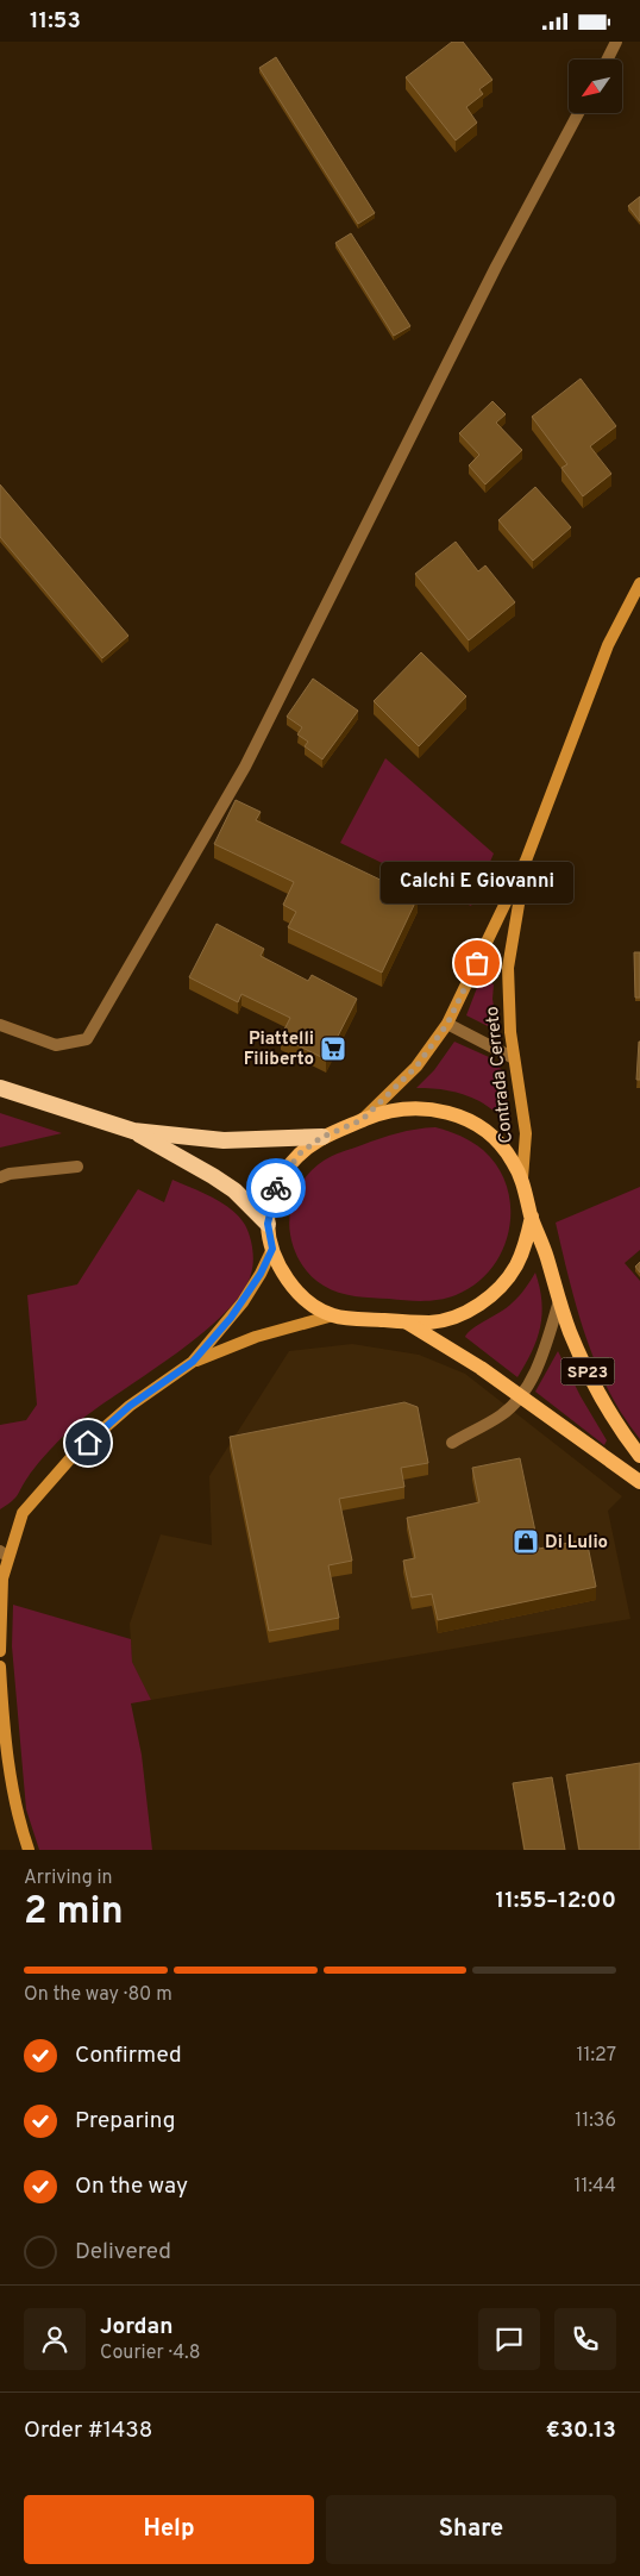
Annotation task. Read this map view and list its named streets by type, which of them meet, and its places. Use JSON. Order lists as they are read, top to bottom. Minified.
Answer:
{"streets":{"main road":["Contrada Cerreto","SP23"]},"places":{"other":["Calchi E Giovanni"],"supermarket":["Piattelli Filiberto"],"shop":["Di Lulio"]},"north":"bottom left","page":{"status":"11:53","bubble":"Calchi E Giovanni","heading":["2 min","Arriving in","11:55–12:00"],"panel":["Jordan","Courier · 4.8","Order #1438","€30.13"],"bar":"On the way · 80 m","list":[["Confirmed","11:27"],["Preparing","11:36"],["On the way","11:44"],"Delivered"],"buttons":["Help","Share"]}}
